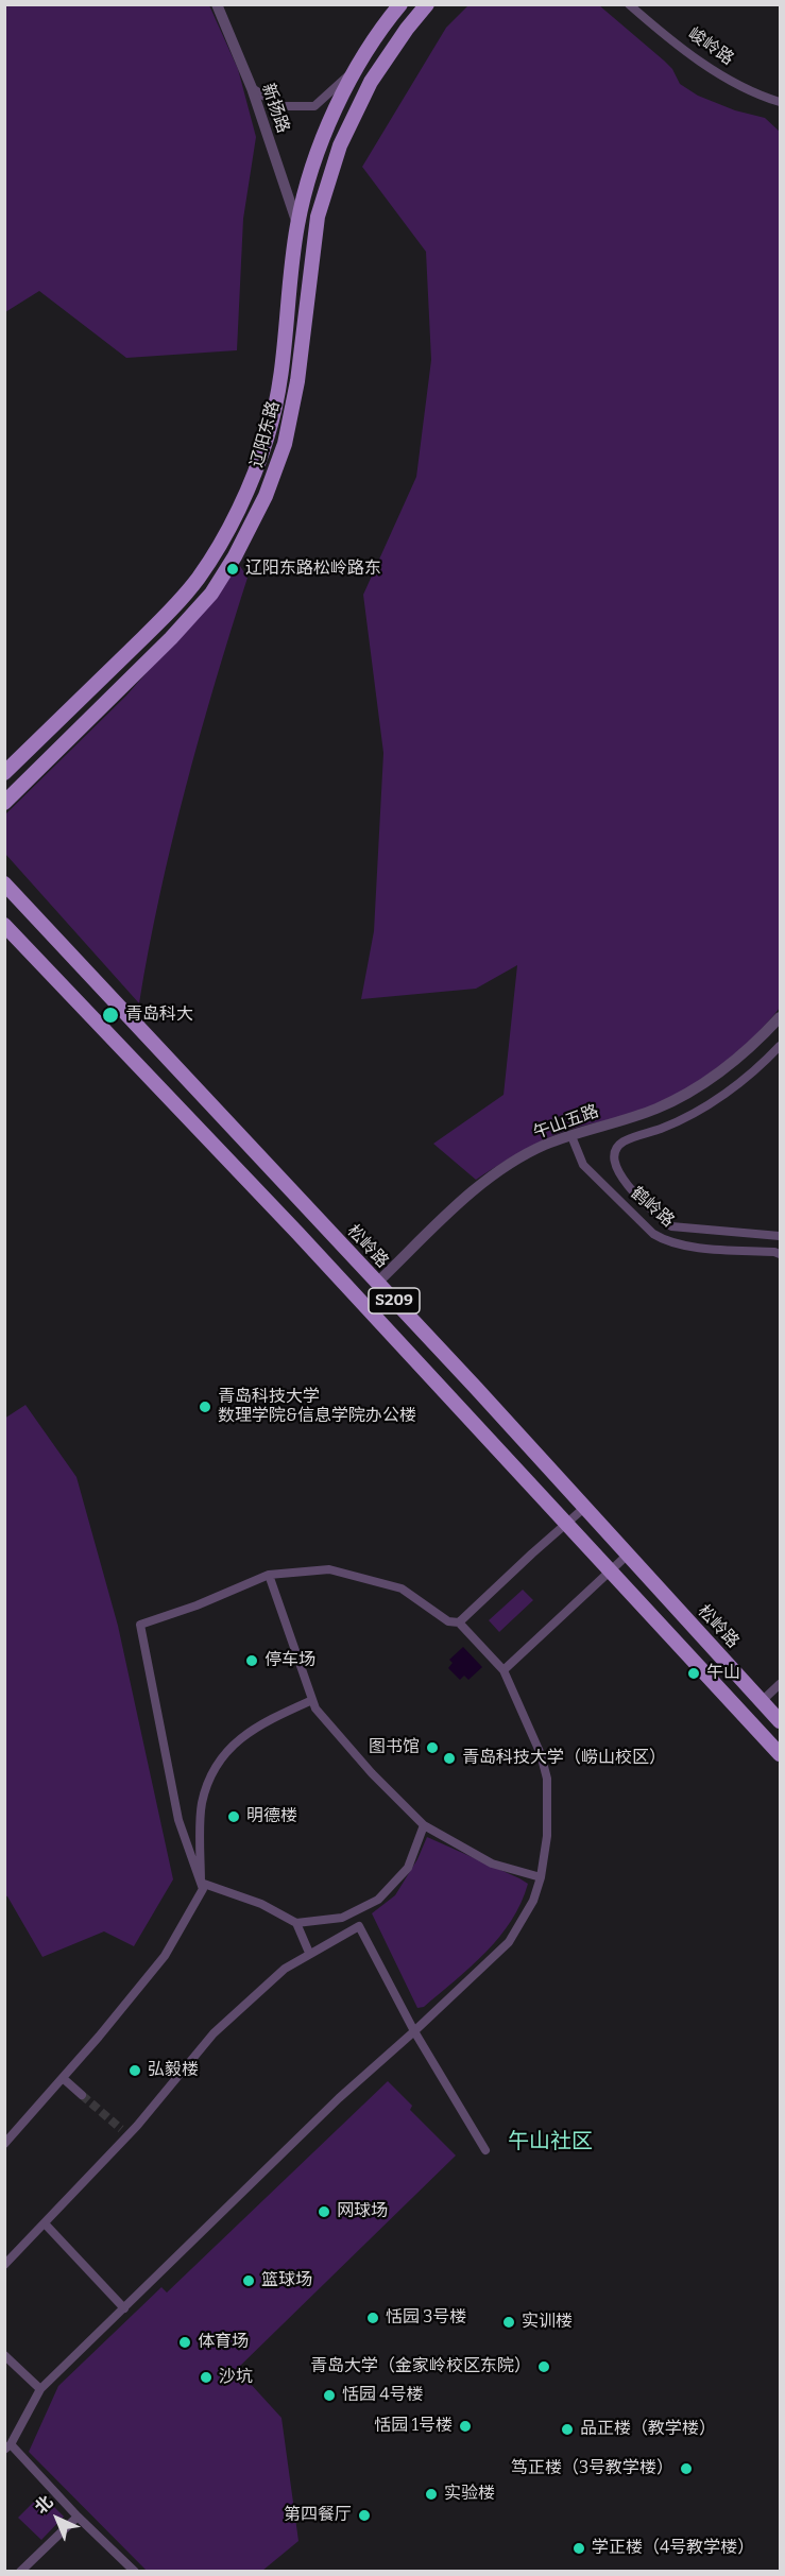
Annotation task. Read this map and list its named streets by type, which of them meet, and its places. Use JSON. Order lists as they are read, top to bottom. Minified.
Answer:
{"streets":{"main road":["辽阳东路","松岭路","S209"],"street":["峻岭路","新扬路","午山五路","鹤岭路"]},"crossings":[["新扬路","辽阳东路"],["午山五路","鹤岭路"],["午山五路","松岭路"]],"districts":["午山社区"],"places":["辽阳东路松岭路东","青岛科大","青岛科技大学 数理学院&信息学院办公楼","停车场","午山","图书馆","青岛科技大学（崂山校区）","明德楼","弘毅楼","网球场","篮球场","恬园 3号楼","实训楼","体育场","青岛大学（金家岭校区东院）","沙坑","恬园 4号楼","恬园 1号楼","品正楼（教学楼）","笃正楼（3号教学楼）","实验楼","第四餐厅","学正楼（4号教学楼）"],"north":"top left"}
